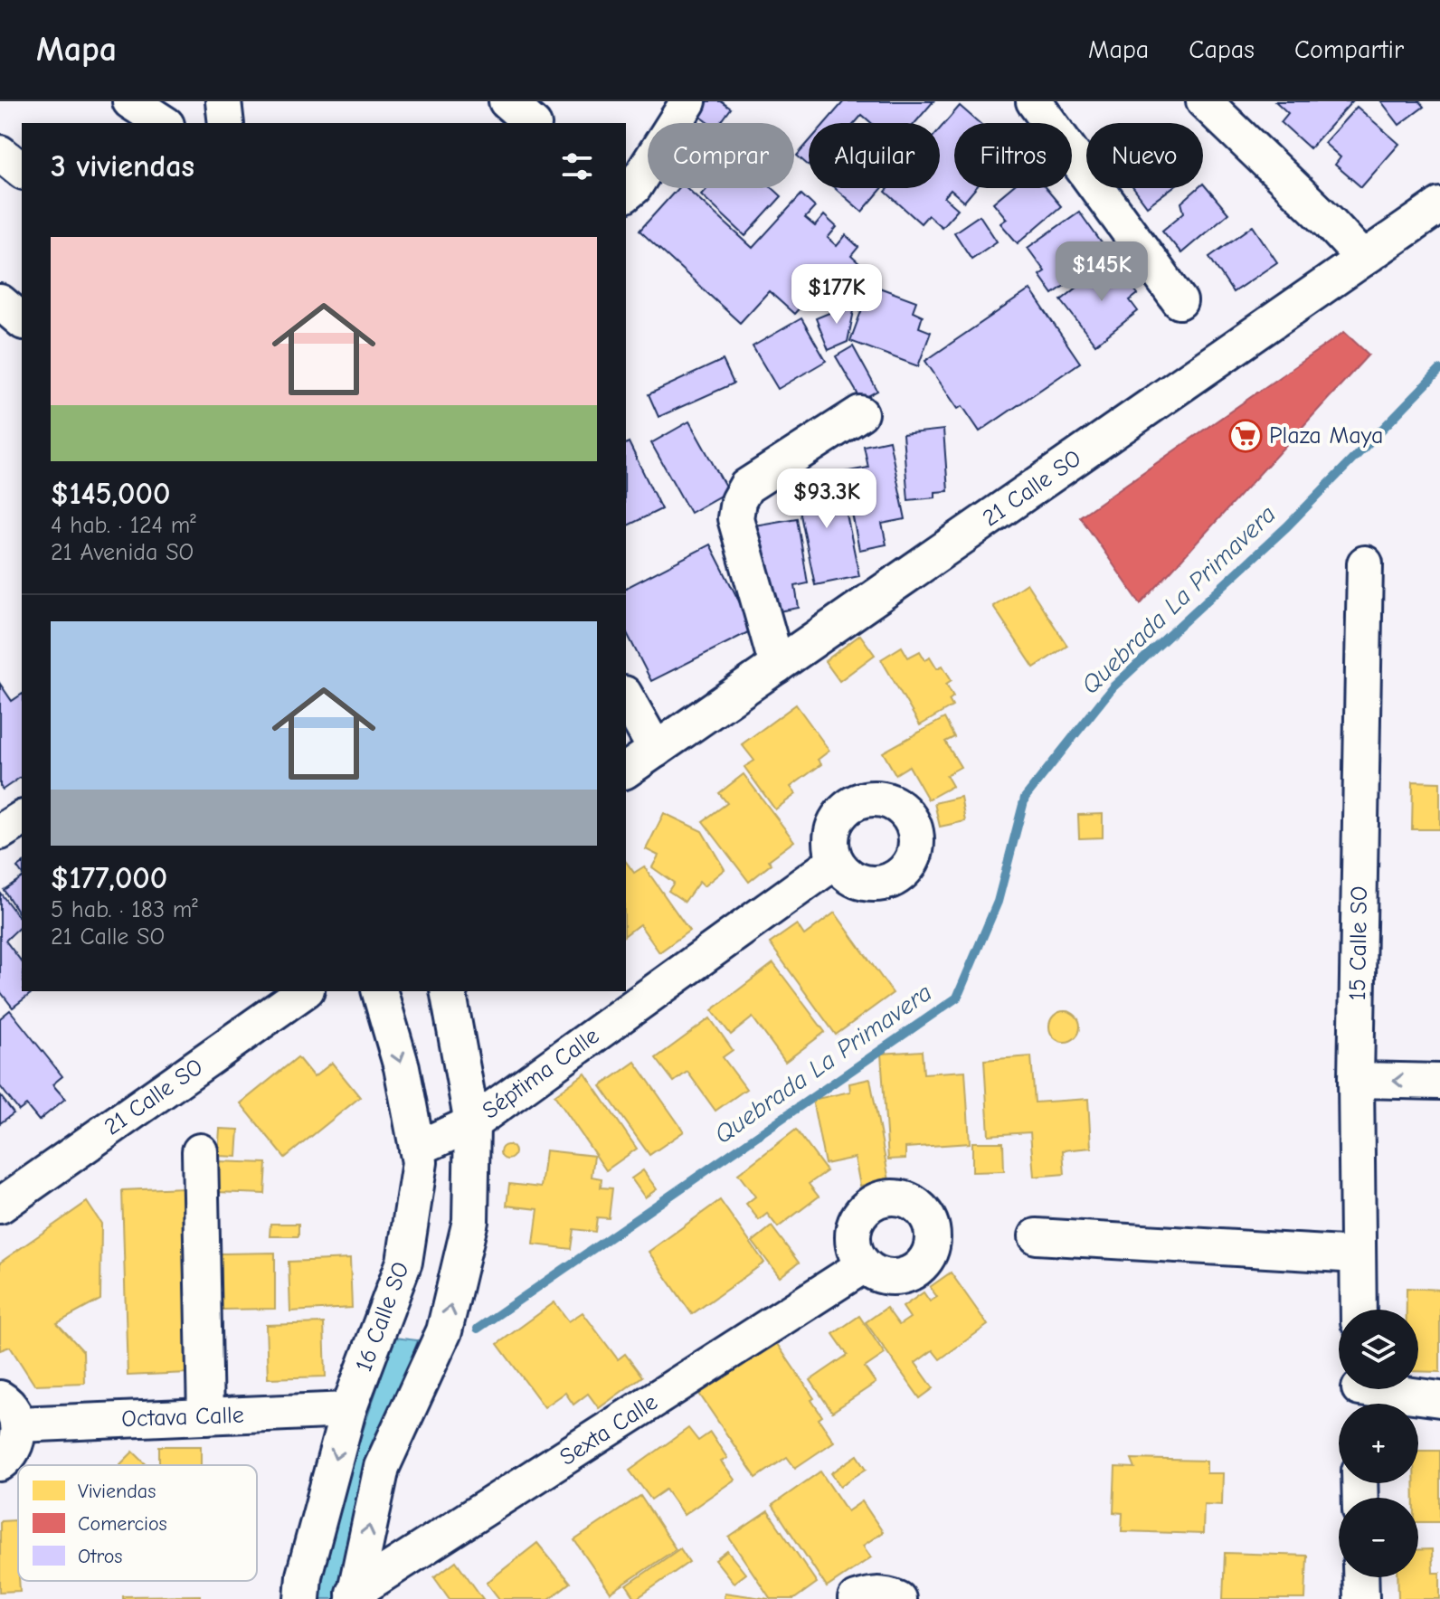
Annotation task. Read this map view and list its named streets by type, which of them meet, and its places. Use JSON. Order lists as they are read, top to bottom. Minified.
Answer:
{"streets":{"street":["21 Calle SO","15 Calle SO","Séptima Calle","16 Calle SO","Octava Calle","Sexta Calle"]},"crossings":[["Séptima Calle","16 Calle SO"],["16 Calle SO","Octava Calle"]],"water":["Quebrada La Primavera"],"places":{"supermarket":["Plaza Maya"]},"legend":["Viviendas","Comercios","Otros"],"page":{"header":"Mapa","nav":["Mapa","Capas","Compartir"],"chip":["Comprar","Alquilar","Filtros","Nuevo"],"heading":"3 viviendas","list":[{"name":"$145,000","note":"4 hab. · 124 m² · 21 Avenida SO"},{"name":"$177,000","note":"5 hab. · 183 m² · 21 Calle SO"}],"price":["$145K","$177K","$93.3K"],"map_buttons":["+","−"]}}
